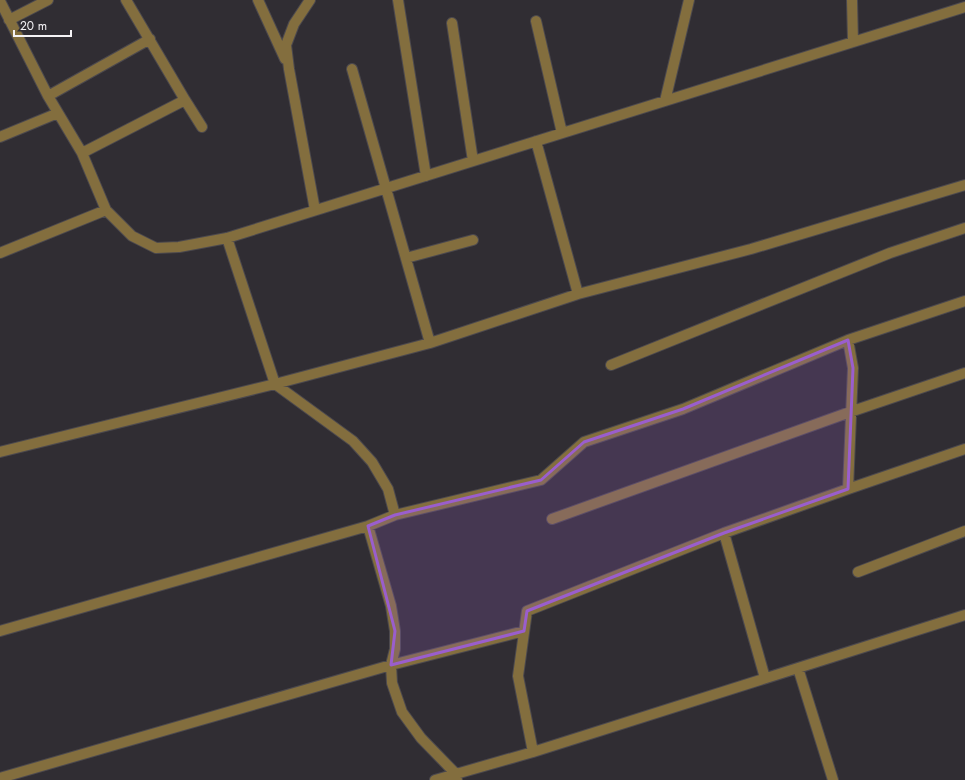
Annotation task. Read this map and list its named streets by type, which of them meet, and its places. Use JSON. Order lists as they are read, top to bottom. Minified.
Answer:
{"scale_bar":"20 m"}
